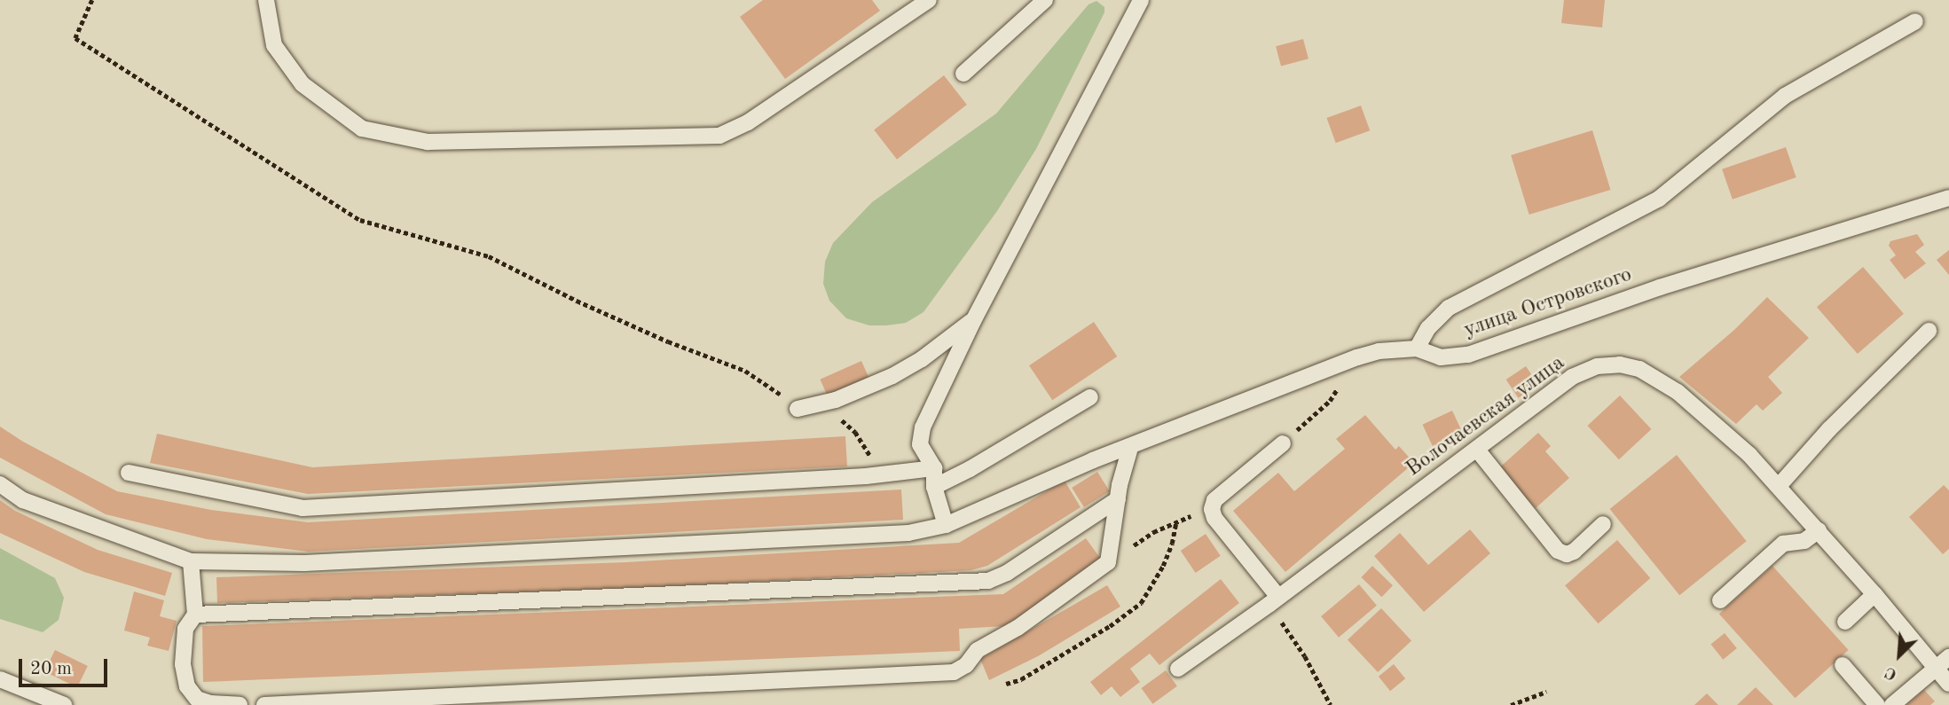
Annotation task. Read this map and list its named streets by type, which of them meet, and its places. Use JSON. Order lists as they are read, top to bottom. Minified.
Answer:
{"streets":{"lane":["улица Островского","Волочаевская улица"]},"scale_bar":"20 m","north":"bottom left"}
